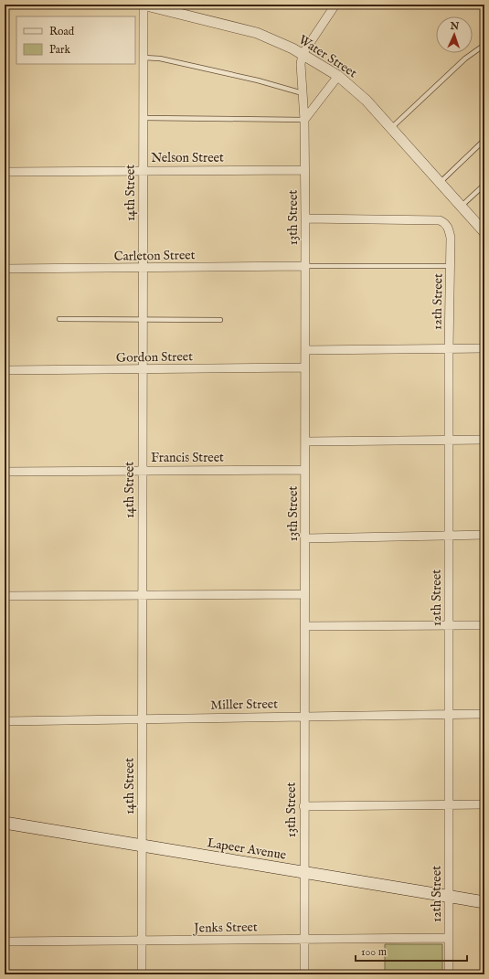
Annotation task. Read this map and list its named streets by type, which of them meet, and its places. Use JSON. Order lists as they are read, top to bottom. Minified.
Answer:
{"streets":{"main road":["Lapeer Avenue"],"street":["Water Street","Nelson Street","14th Street","13th Street","Carleton Street","12th Street","Gordon Street","Francis Street","Miller Street","Jenks Street"]},"crossings":[["Water Street","14th Street"],["Water Street","13th Street"],["Nelson Street","14th Street"],["Nelson Street","13th Street"],["14th Street","Carleton Street"],["14th Street","Gordon Street"],["14th Street","Francis Street"],["14th Street","Miller Street"],["14th Street","Lapeer Avenue"],["14th Street","Jenks Street"],["13th Street","Carleton Street"],["13th Street","12th Street"],["13th Street","Gordon Street"],["13th Street","Francis Street"],["13th Street","Miller Street"],["13th Street","Lapeer Avenue"],["13th Street","Jenks Street"],["12th Street","Miller Street"],["12th Street","Lapeer Avenue"],["12th Street","Jenks Street"]],"legend":["Road","Park"],"scale_bar":"100 m","north":"top"}
